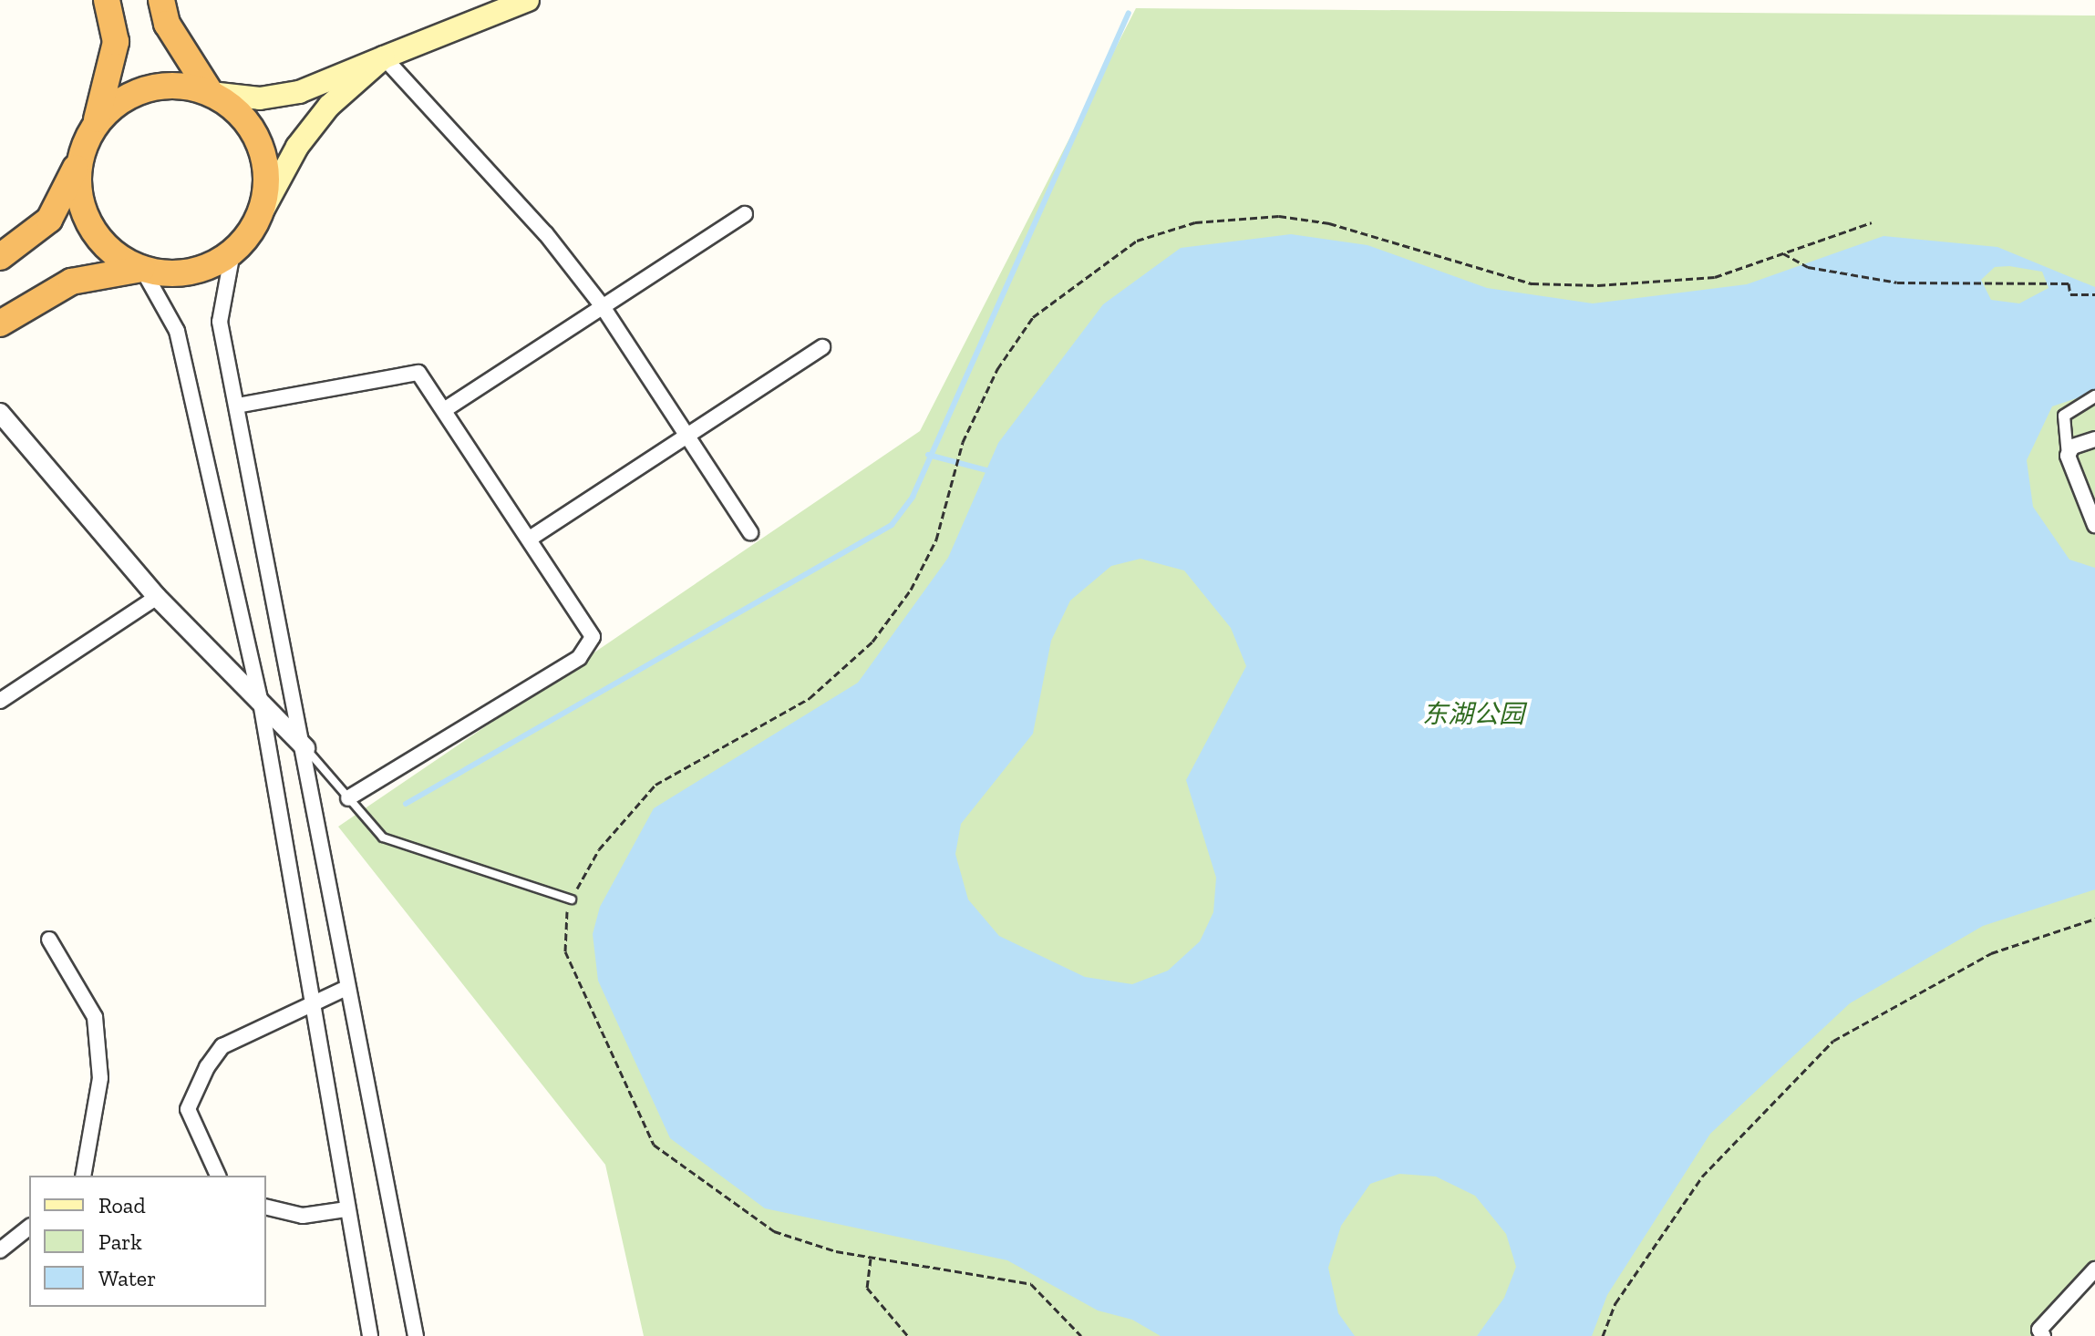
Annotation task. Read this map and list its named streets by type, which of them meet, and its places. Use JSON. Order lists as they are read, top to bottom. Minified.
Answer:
{"parks":["东湖公园"],"legend":["Road","Park","Water"]}
